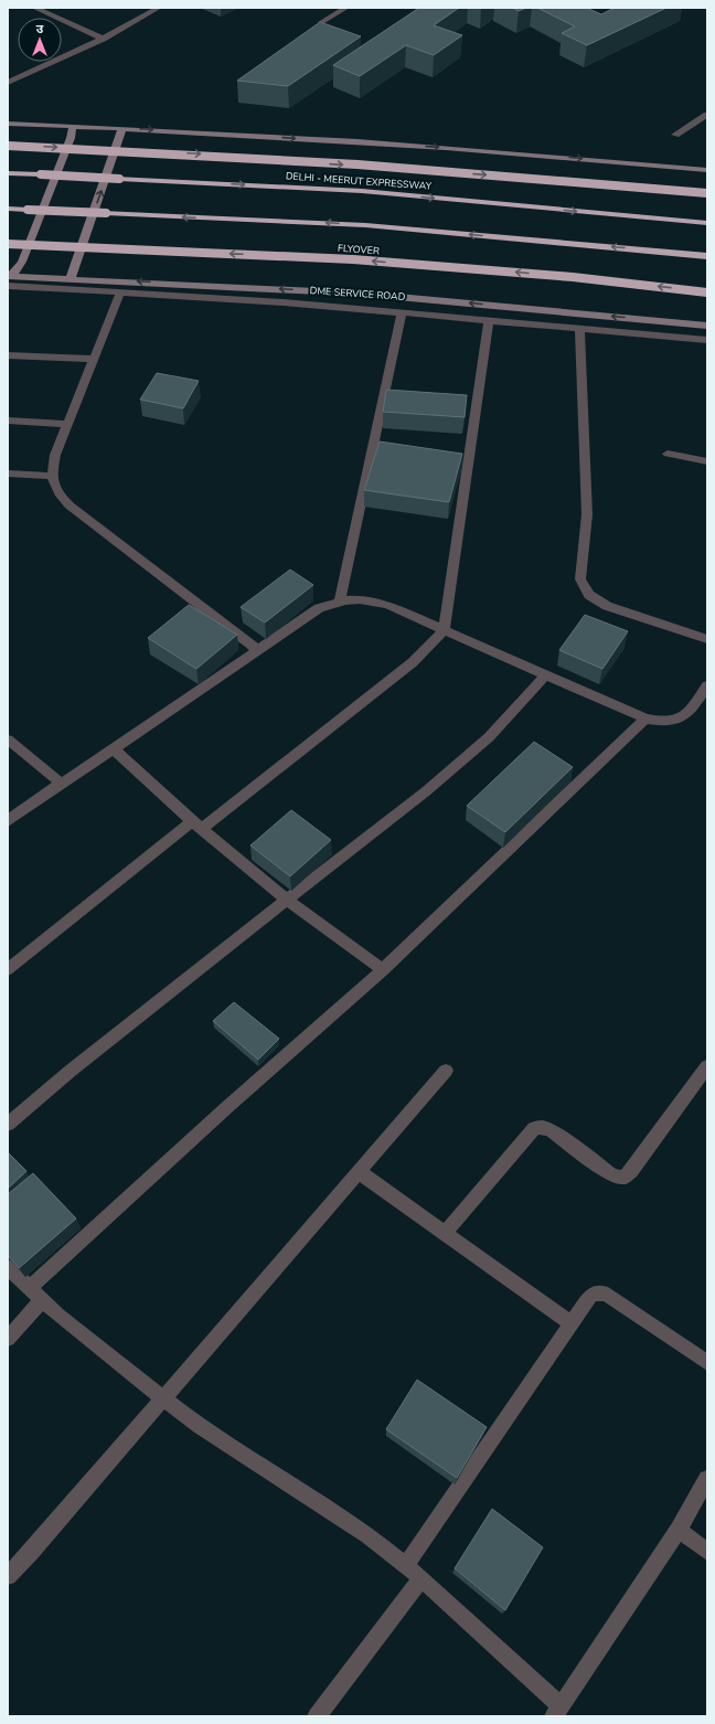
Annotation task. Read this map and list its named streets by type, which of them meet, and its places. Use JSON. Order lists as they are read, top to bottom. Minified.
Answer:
{"streets":{"highway":["DELHI - MEERUT EXPRESSWAY","FLYOVER"],"main road":["DME SERVICE ROAD"]},"one_way":["DME SERVICE ROAD"],"north":"top"}
